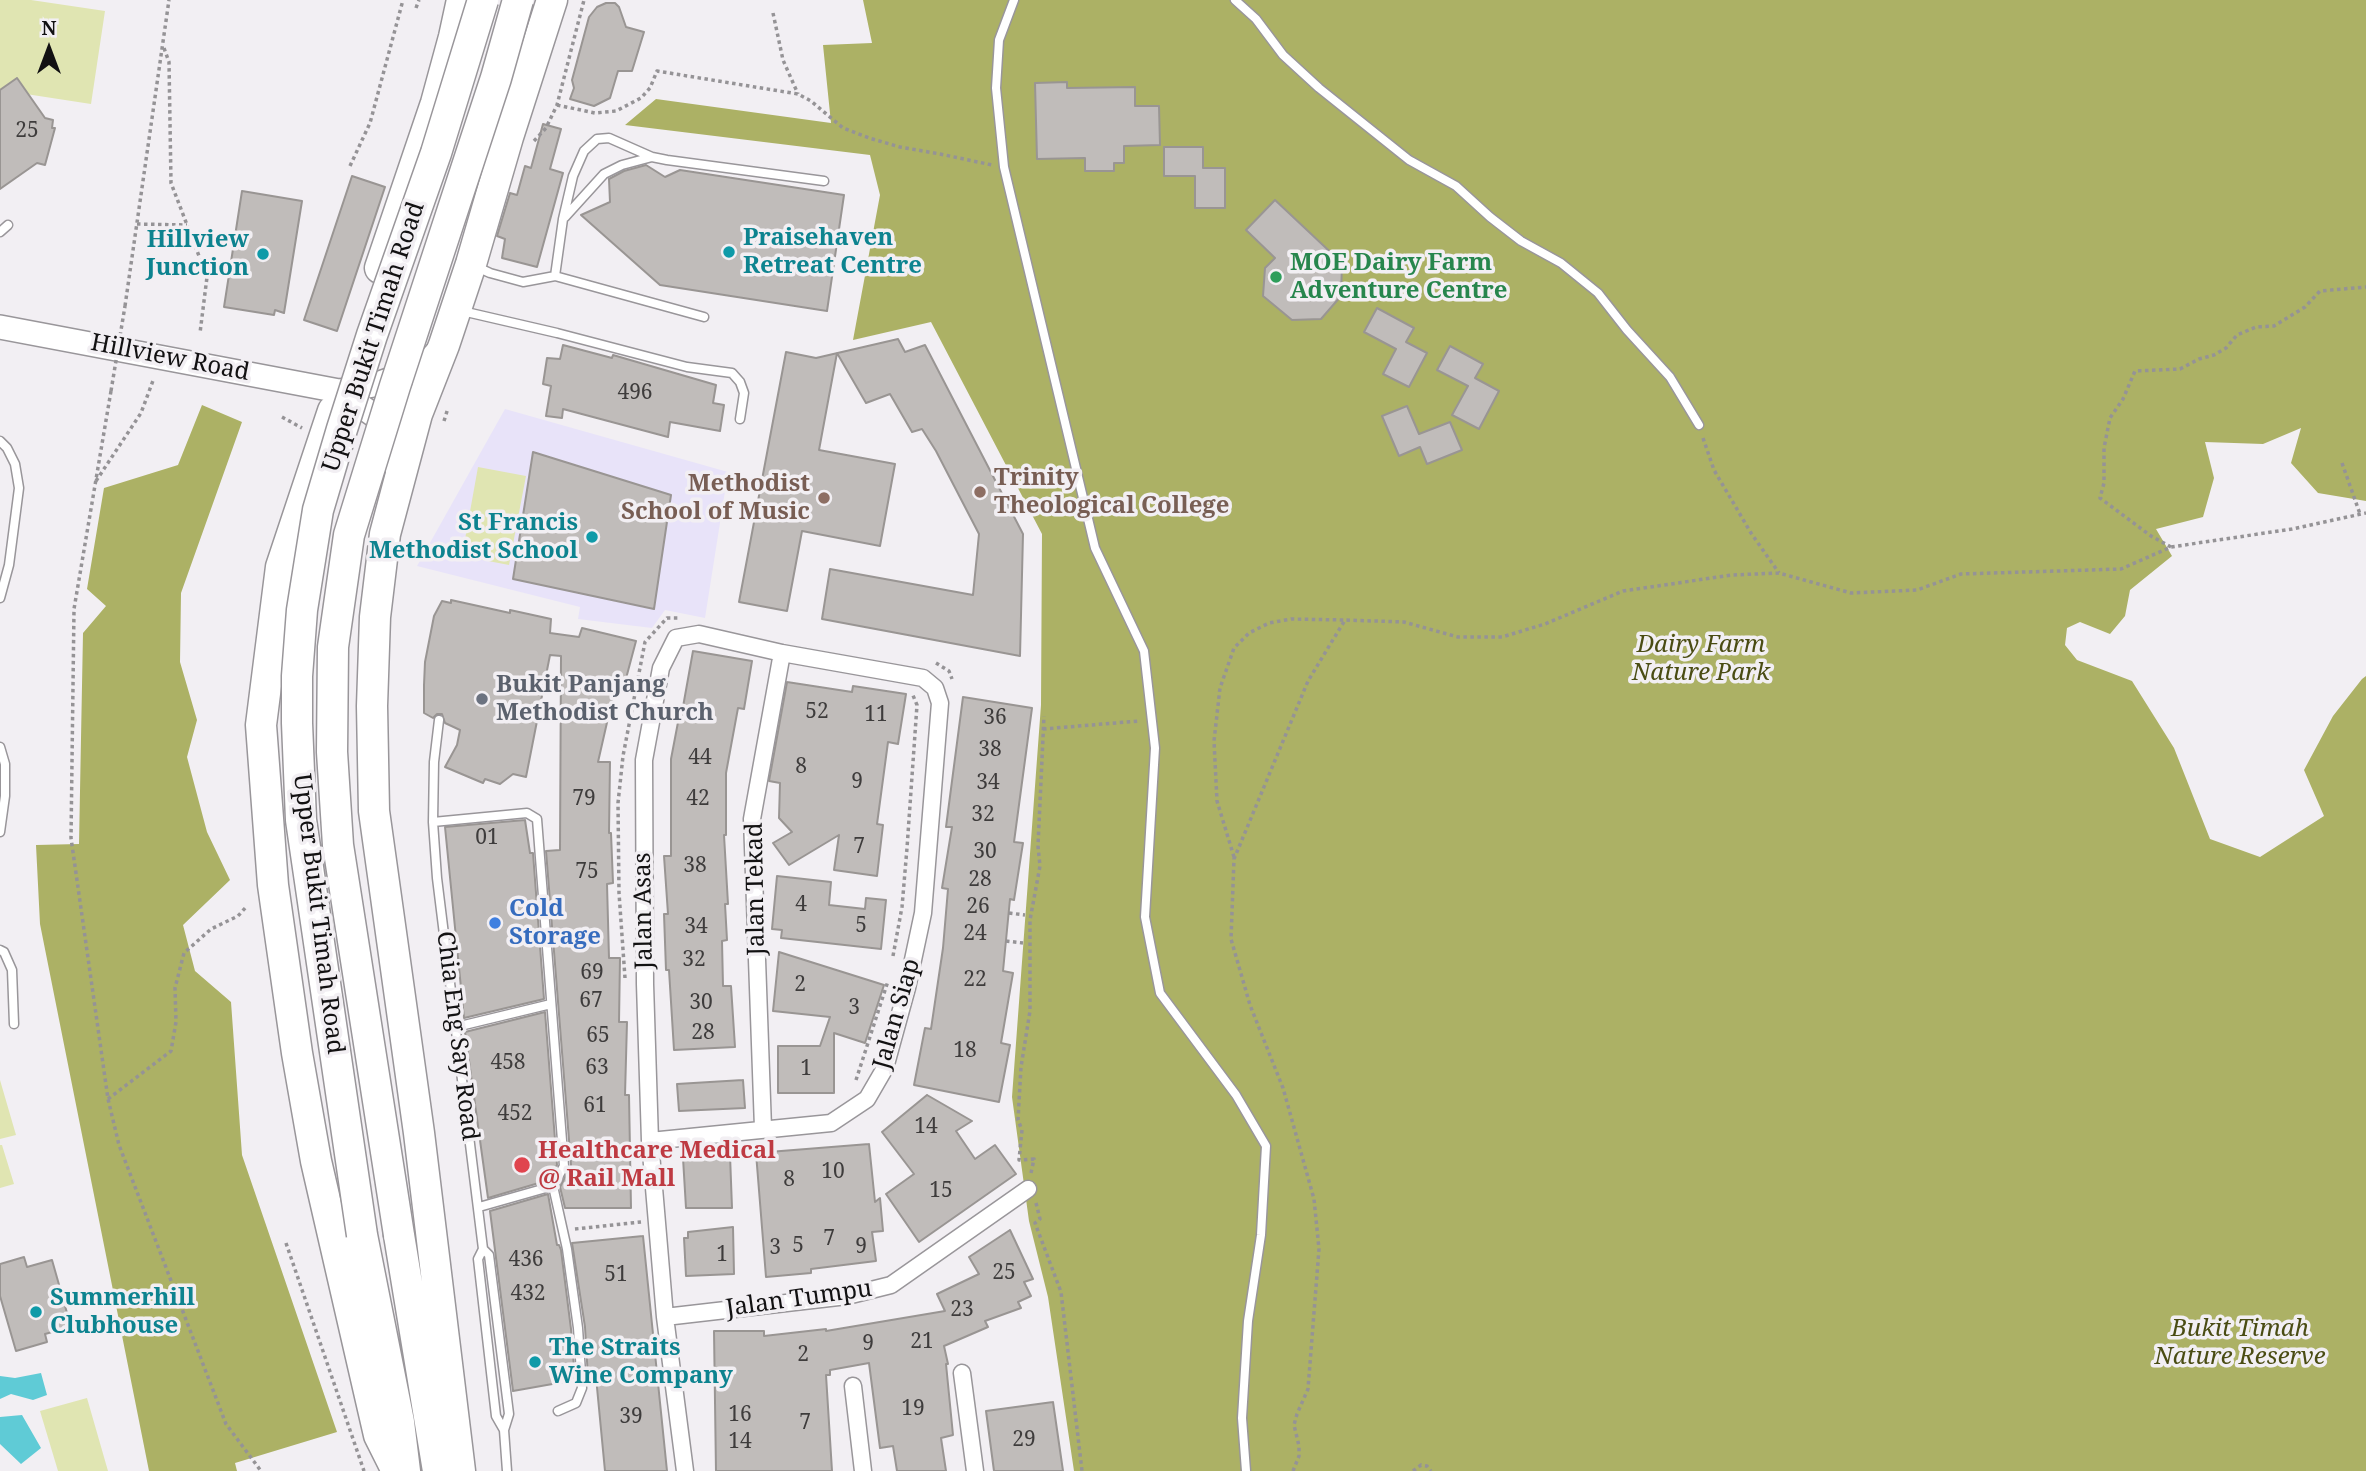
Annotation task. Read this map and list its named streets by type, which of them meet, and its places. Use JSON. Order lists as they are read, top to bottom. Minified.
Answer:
{"streets":{"highway":["Upper Bukit Timah Road"],"street":["Hillview Road","Jalan Tekad","Jalan Asas","Jalan Siap","Jalan Tumpu"],"lane":["Chia Eng Say Road"]},"crossings":[["Jalan Tekad","Jalan Asas"],["Jalan Tekad","Jalan Siap"],["Jalan Asas","Jalan Siap"],["Jalan Asas","Jalan Tumpu"]],"parks":["Dairy Farm Nature Park","Bukit Timah Nature Reserve"],"places":["Praisehaven Retreat Centre","Hillview Junction","MOE Dairy Farm Adventure Centre","Trinity Theological College","Methodist School of Music","St Francis Methodist School","Bukit Panjang Methodist Church","Cold Storage","Healthcare Medical @ Rail Mall","Summerhill Clubhouse","The Straits Wine Company"],"house_numbers":["25","496","52","11","36","38","44","8","9","34","79","42","32","01","7","30","38","75","28","4","26","5","34","24","32","69","22","2","67","30","3","28","65","18","458","63","1","61","452","14","10","8","15","7","5","9","3","1","436","25","51","432","23","21","9","2","19","16","39","7","29","14"],"north":"top"}
